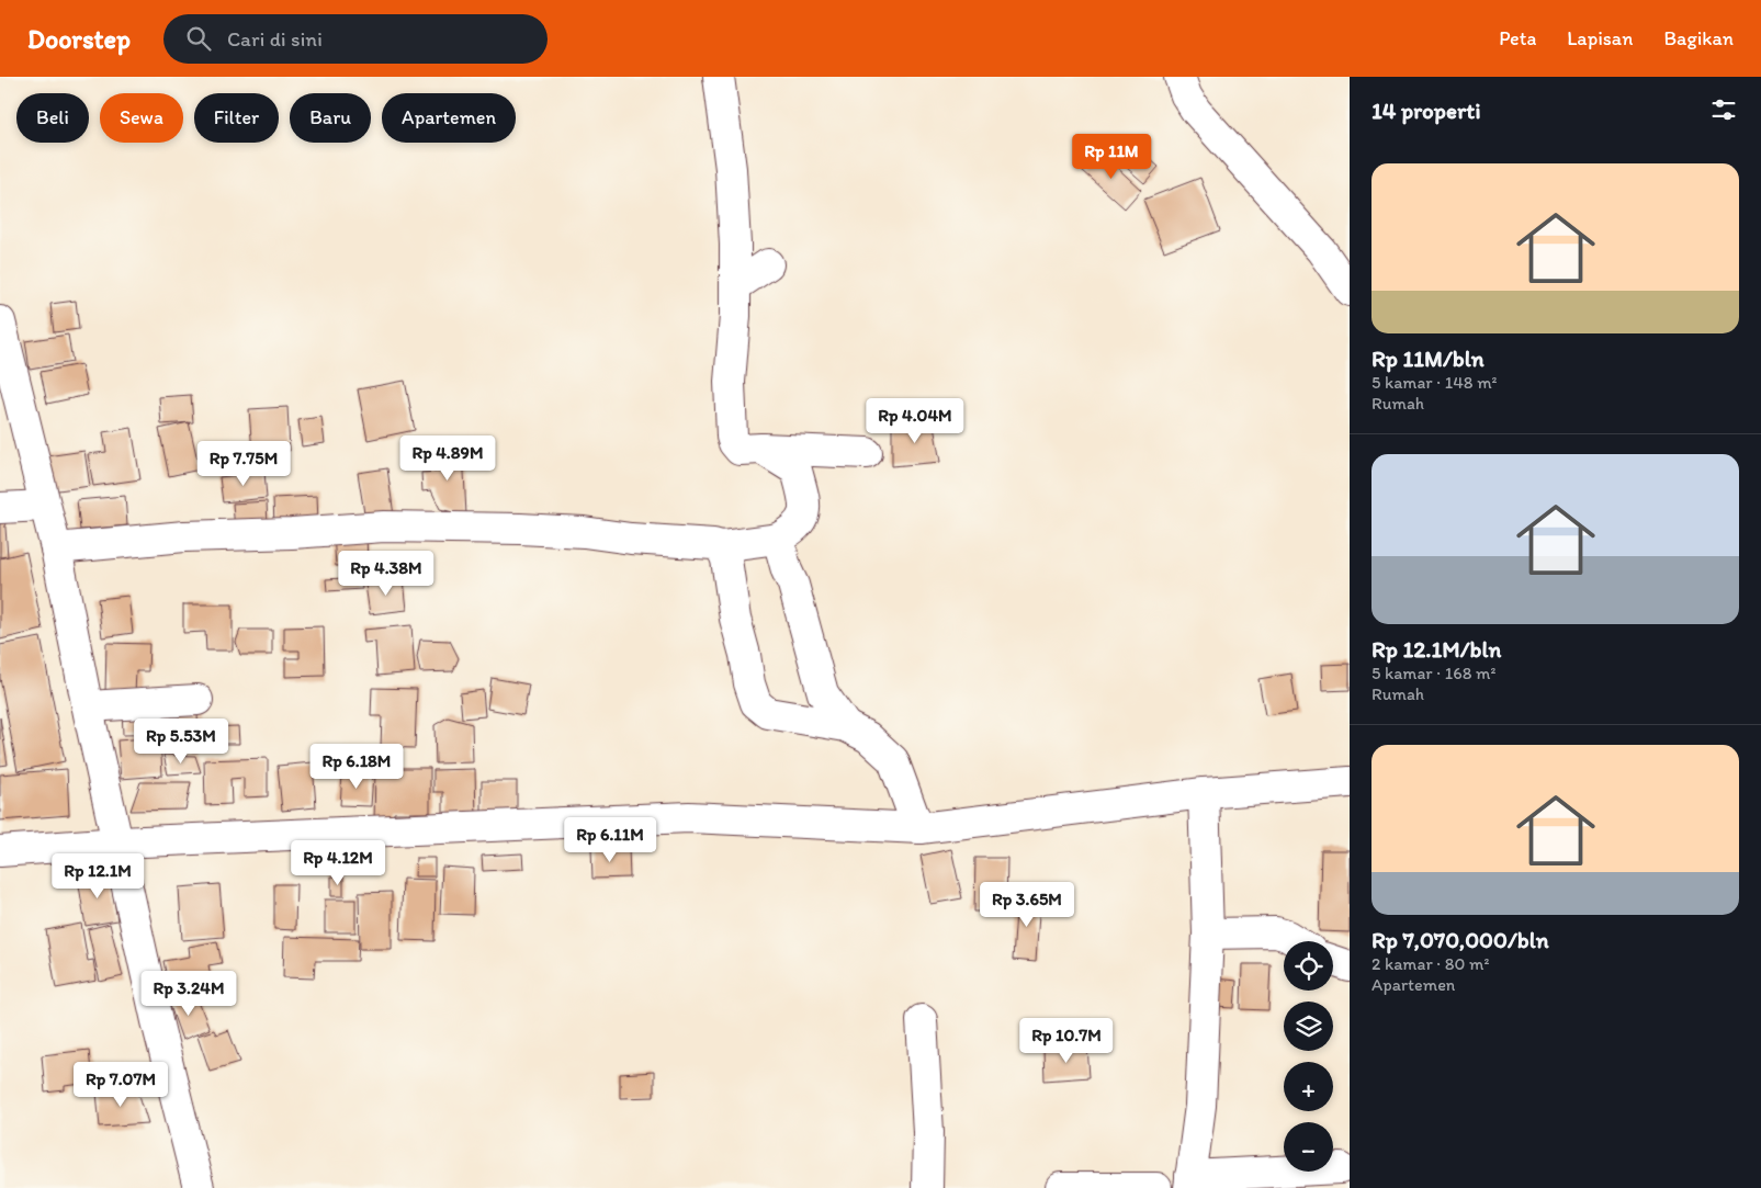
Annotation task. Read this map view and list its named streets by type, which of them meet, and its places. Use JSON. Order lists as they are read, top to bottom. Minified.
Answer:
{"page":{"header":"Doorstep","search":"Cari di sini","nav":["Peta","Lapisan","Bagikan"],"heading":"14 properti","chip":["Beli","Sewa","Filter","Baru","Apartemen"],"price":["Rp 11M","Rp 4.04M","Rp 4.89M","Rp 7.75M","Rp 4.38M","Rp 5.53M","Rp 6.18M","Rp 6.11M","Rp 4.12M","Rp 12.1M","Rp 3.65M","Rp 3.24M","Rp 10.7M","Rp 7.07M"],"list":[{"name":"Rp 11M/bln","note":"5 kamar · 148 m² · Rumah"},{"name":"Rp 12.1M/bln","note":"5 kamar · 168 m² · Rumah"},{"name":"Rp 7,070,000/bln","note":"2 kamar · 80 m² · Apartemen"}],"map_buttons":["+","−"]}}
